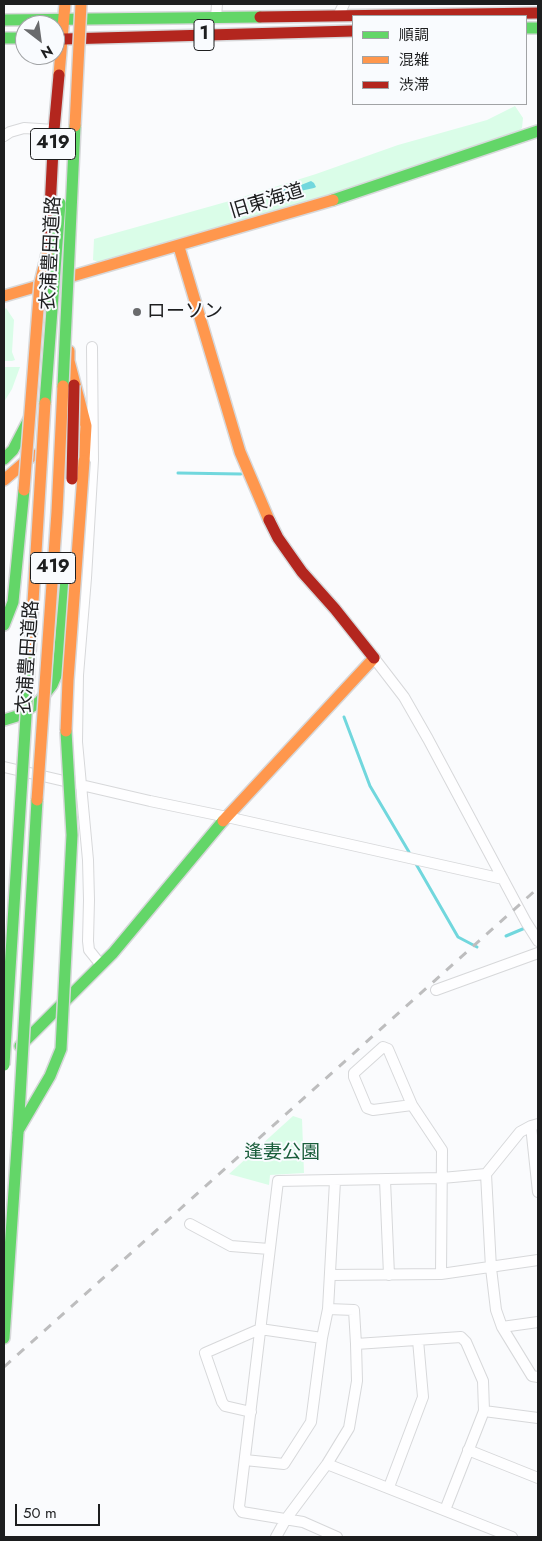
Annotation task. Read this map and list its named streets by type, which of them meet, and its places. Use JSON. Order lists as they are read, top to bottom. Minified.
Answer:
{"streets":{"main road":["1","419","旧東海道","衣浦豊田道路"]},"crossings":[["1","419"],["419","旧東海道"],["419","衣浦豊田道路"],["旧東海道","衣浦豊田道路"]],"parks":["逢妻公園"],"places":["ローソン"],"legend":["順調","混雑","渋滞"],"scale_bar":"50 m","north":"bottom right"}
